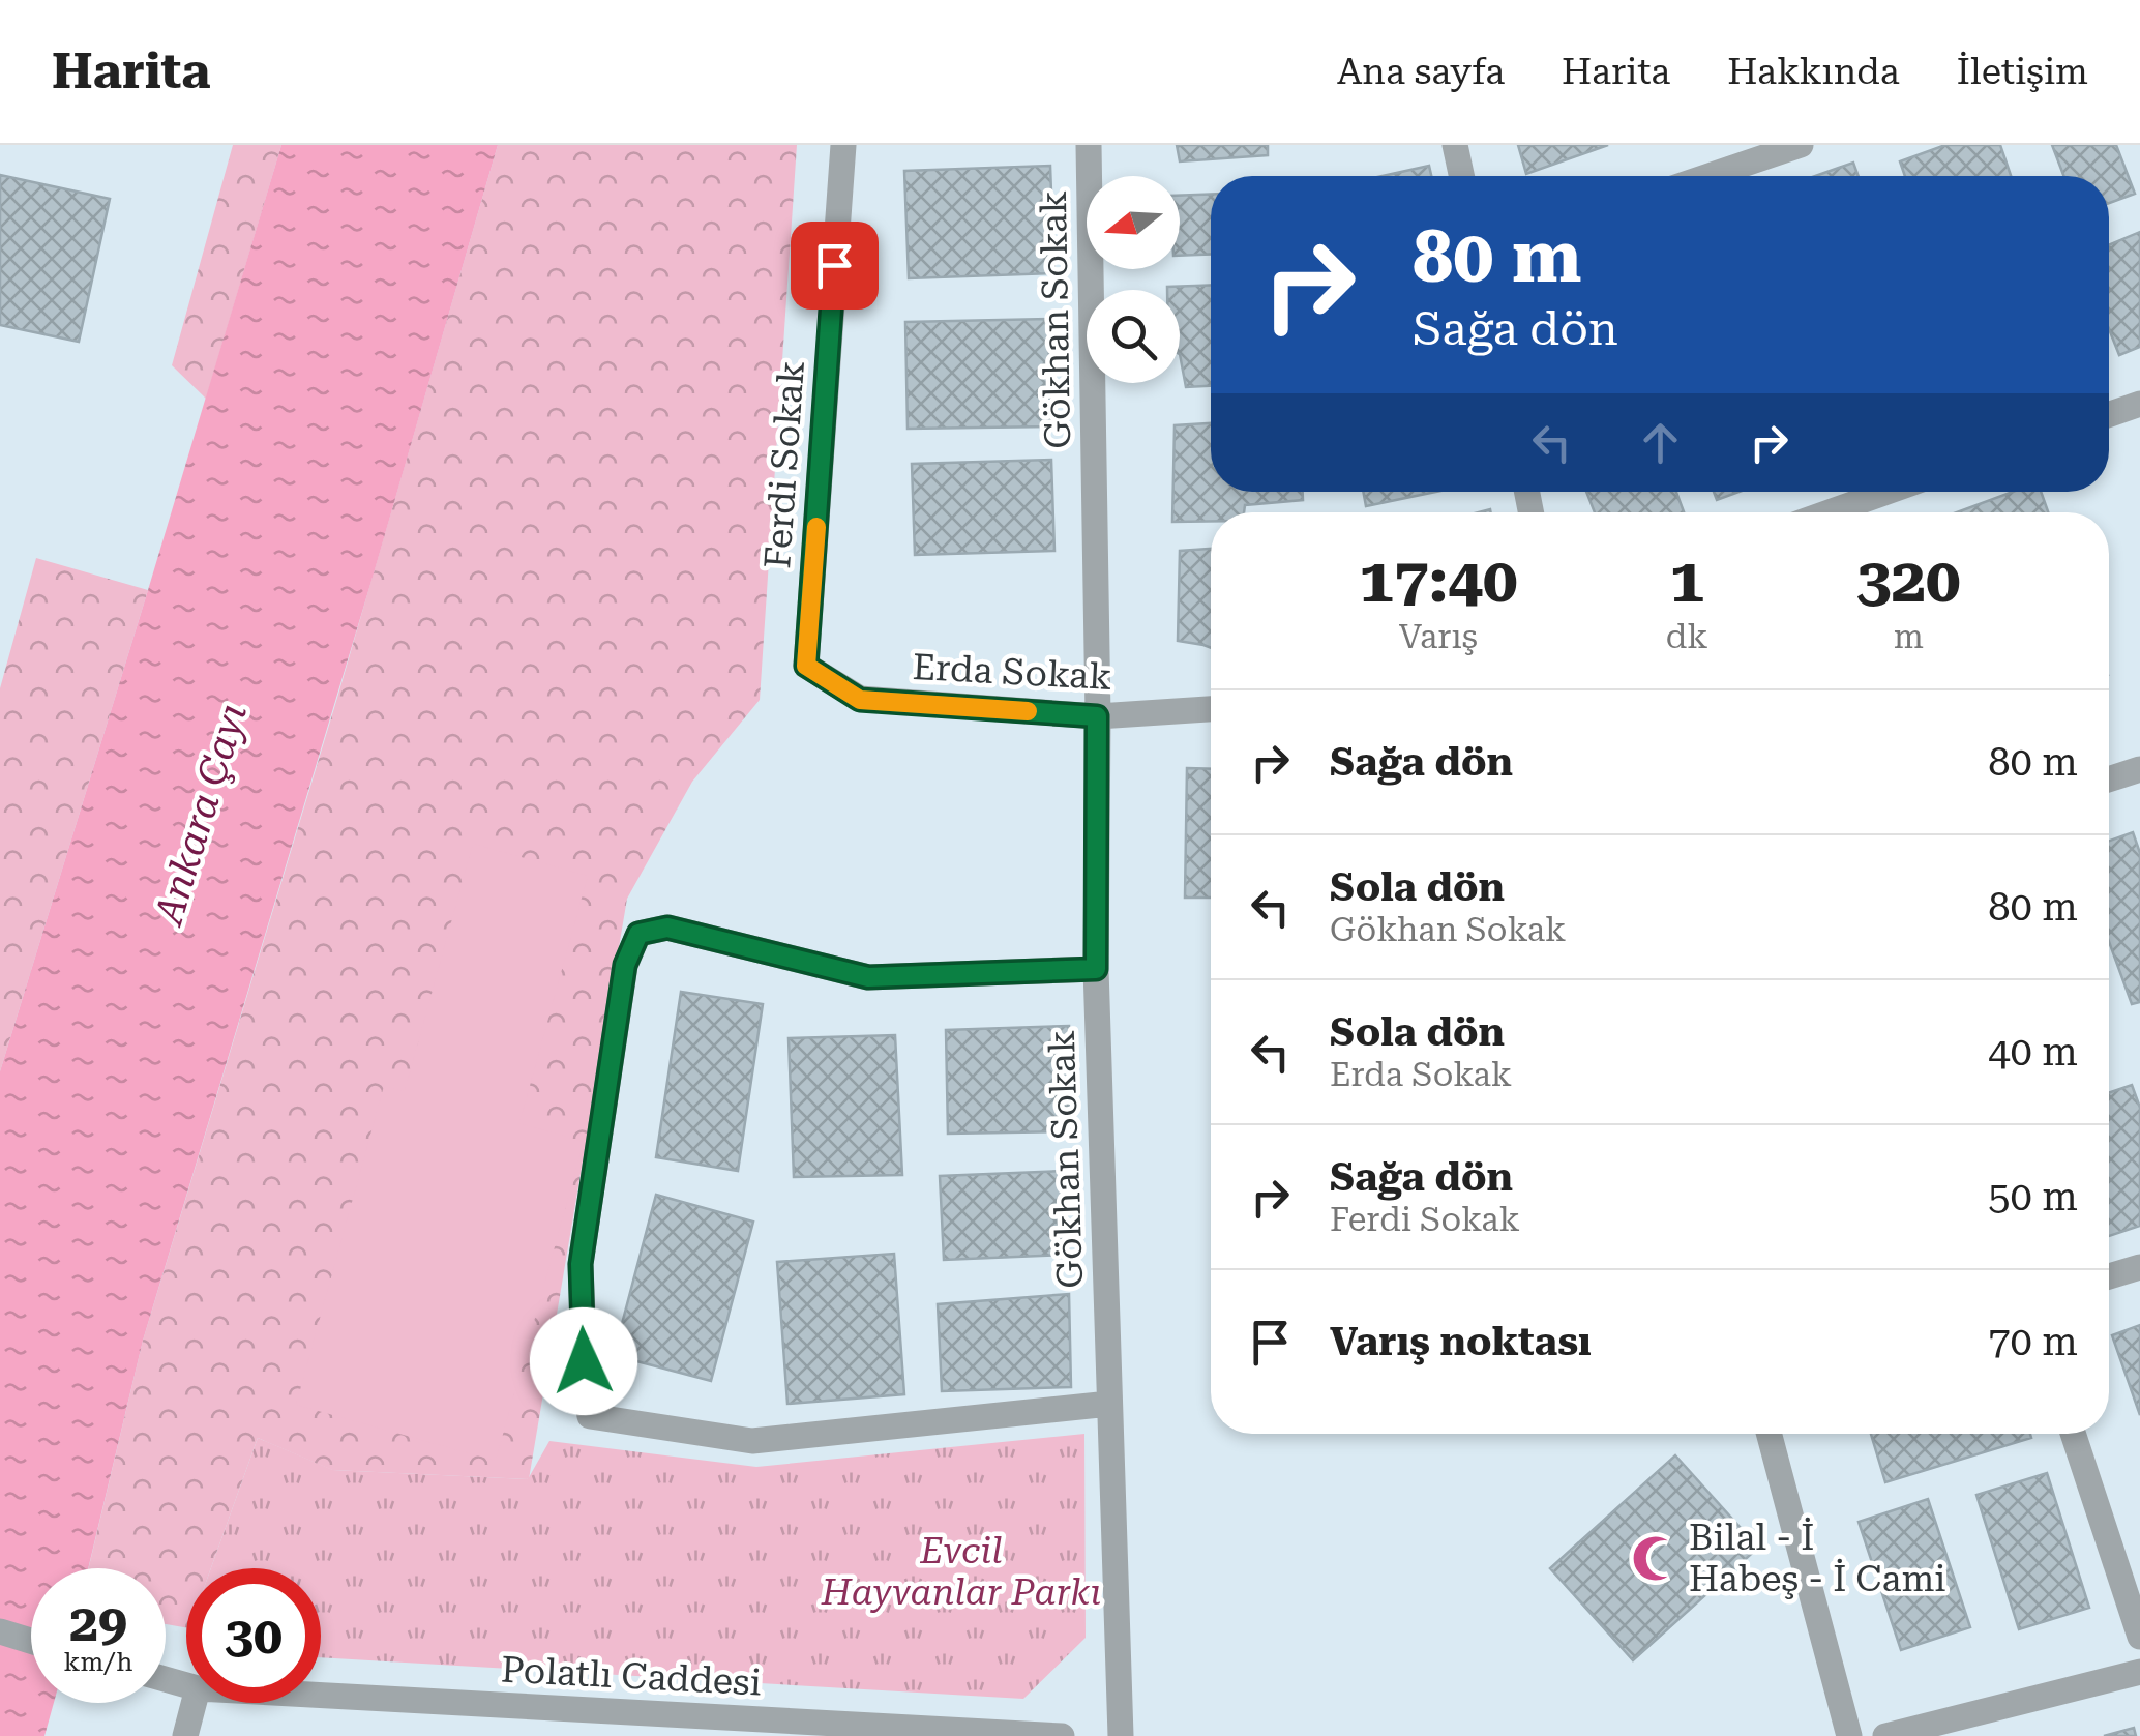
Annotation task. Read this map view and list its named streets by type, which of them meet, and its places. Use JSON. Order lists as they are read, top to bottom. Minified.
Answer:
{"streets":{"street":["Gökhan Sokak","Ferdi Sokak","Erda Sokak","Polatlı Caddesi"]},"crossings":[["Gökhan Sokak","Erda Sokak"],["Ferdi Sokak","Erda Sokak"]],"water":["Ankara Çayı"],"parks":["Evcil Hayvanlar Parkı"],"places":{"mosque":["Bilal - İ Habeş - İ Cami"]},"north":"left","page":{"header":"Harita","nav":["Ana sayfa","Harita","Hakkında","İletişim"],"turn":["80 m","Sağa dön"],"eta":["17:40","Varış","1","dk","320","m"],"list":[{"name":"Sağa dön","value":"80 m"},{"name":"Sola dön","note":"Gökhan Sokak","value":"80 m"},{"name":"Sola dön","note":"Erda Sokak","value":"40 m"},{"name":"Sağa dön","note":"Ferdi Sokak","value":"50 m"},{"name":"Varış noktası","value":"70 m"}],"speed":"29 km/h","limit":"30"}}
